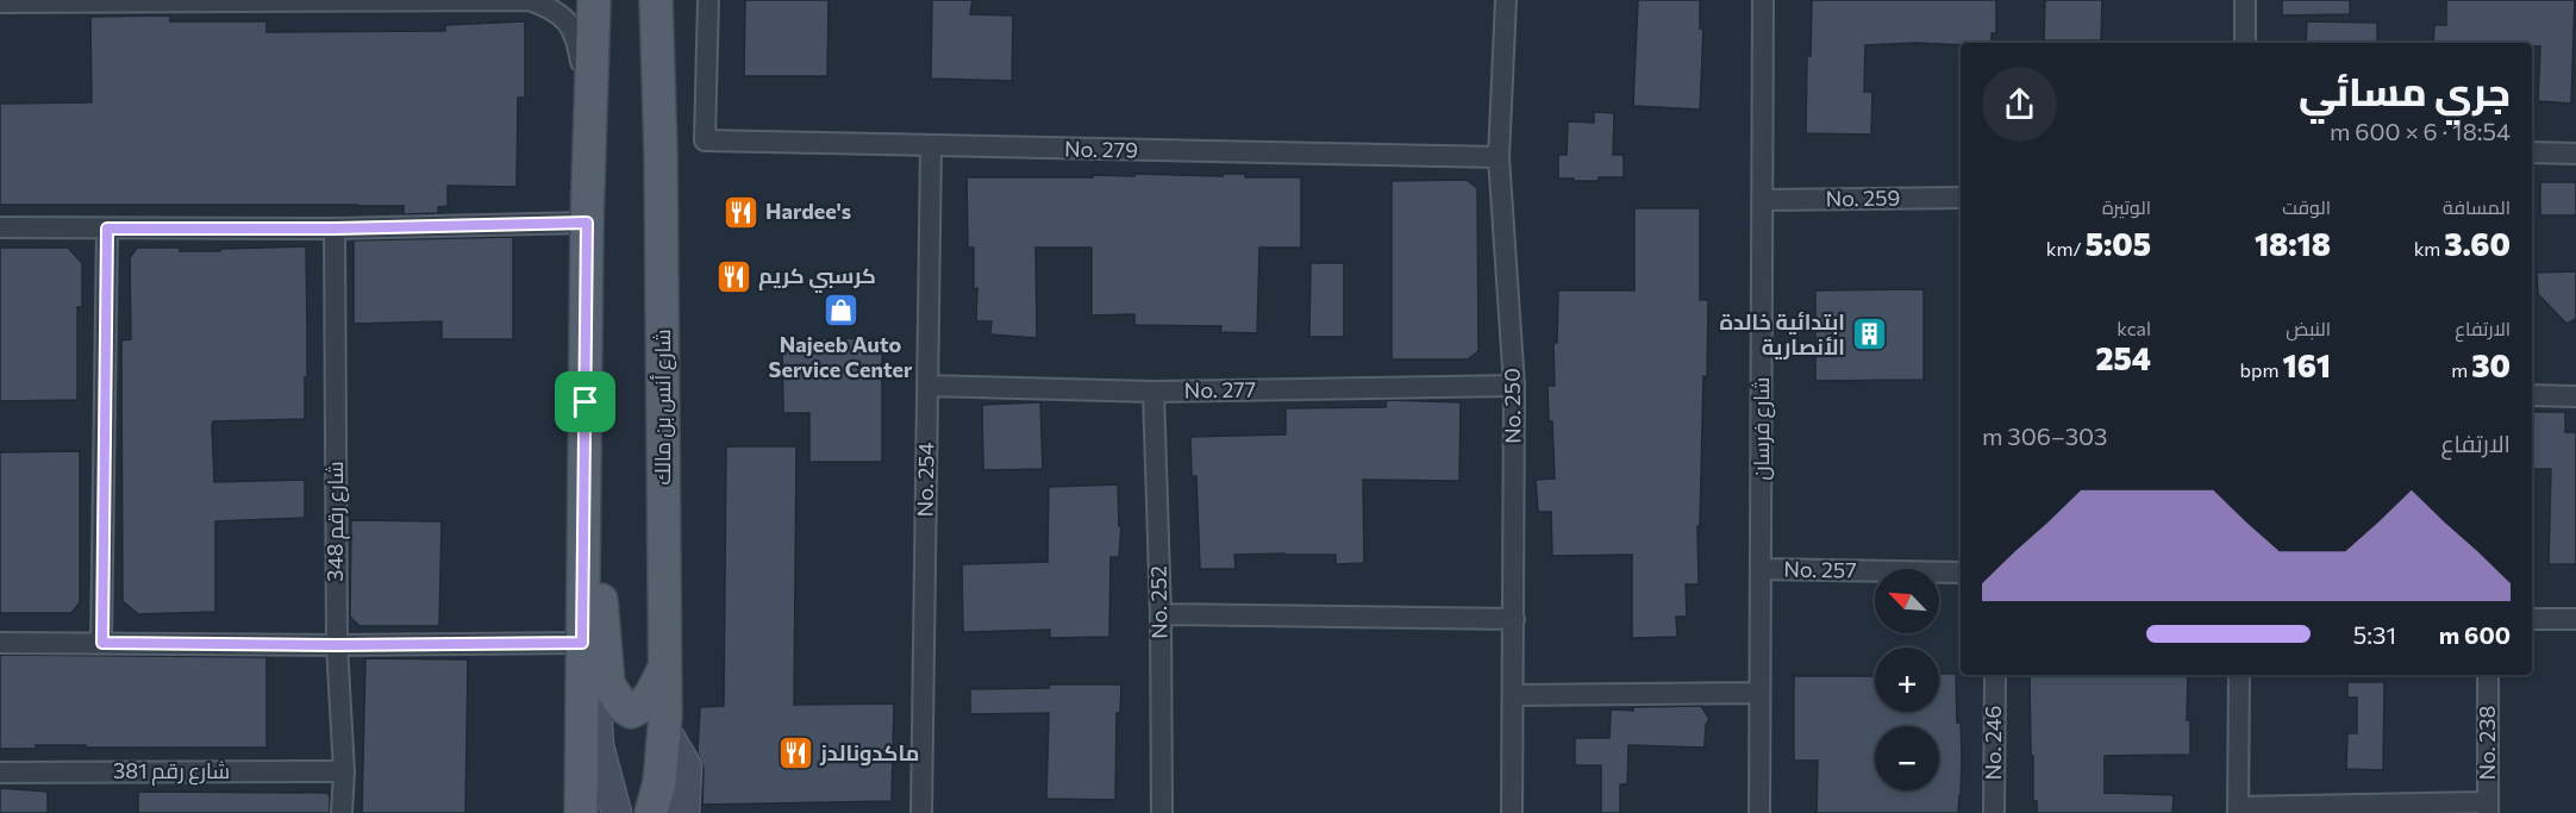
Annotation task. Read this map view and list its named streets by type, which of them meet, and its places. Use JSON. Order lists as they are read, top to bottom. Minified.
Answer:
{"streets":{"main road":["شارع أنس بن مالك"],"street":["No. 279","No. 259","No. 277","No. 250","شارع فرسان","No. 254","شارع رقم 348","No. 257","No. 252","No. 246","No. 238","شارع رقم 381"]},"crossings":[["No. 279","No. 250"],["No. 279","No. 254"],["No. 259","شارع فرسان"],["No. 277","No. 250"],["No. 277","No. 254"],["No. 277","No. 252"],["شارع فرسان","No. 257"],["شارع رقم 348","شارع رقم 381"]],"places":{"restaurant":["Hardee's","كرسبي كريم","ماكدونالدز"],"shop":["Najeeb Auto Service Center"],"building":["ابتدائية خالدة الأنصارية"]},"north":"top left","page":{"heading":["جري مسائي","18:54 · 6 × 600 m"],"stats":[["المسافة","3.60 km"],["الوقت","18:18"],["الوتيرة","5:05 /km"],["الارتفاع","30 m"],["النبض","161 bpm"],["kcal","254"]],"chart":["الارتفاع","303–306 m"],"map_buttons":["+","−"],"list":[{"name":"600 m","note":"5:31"}]}}
